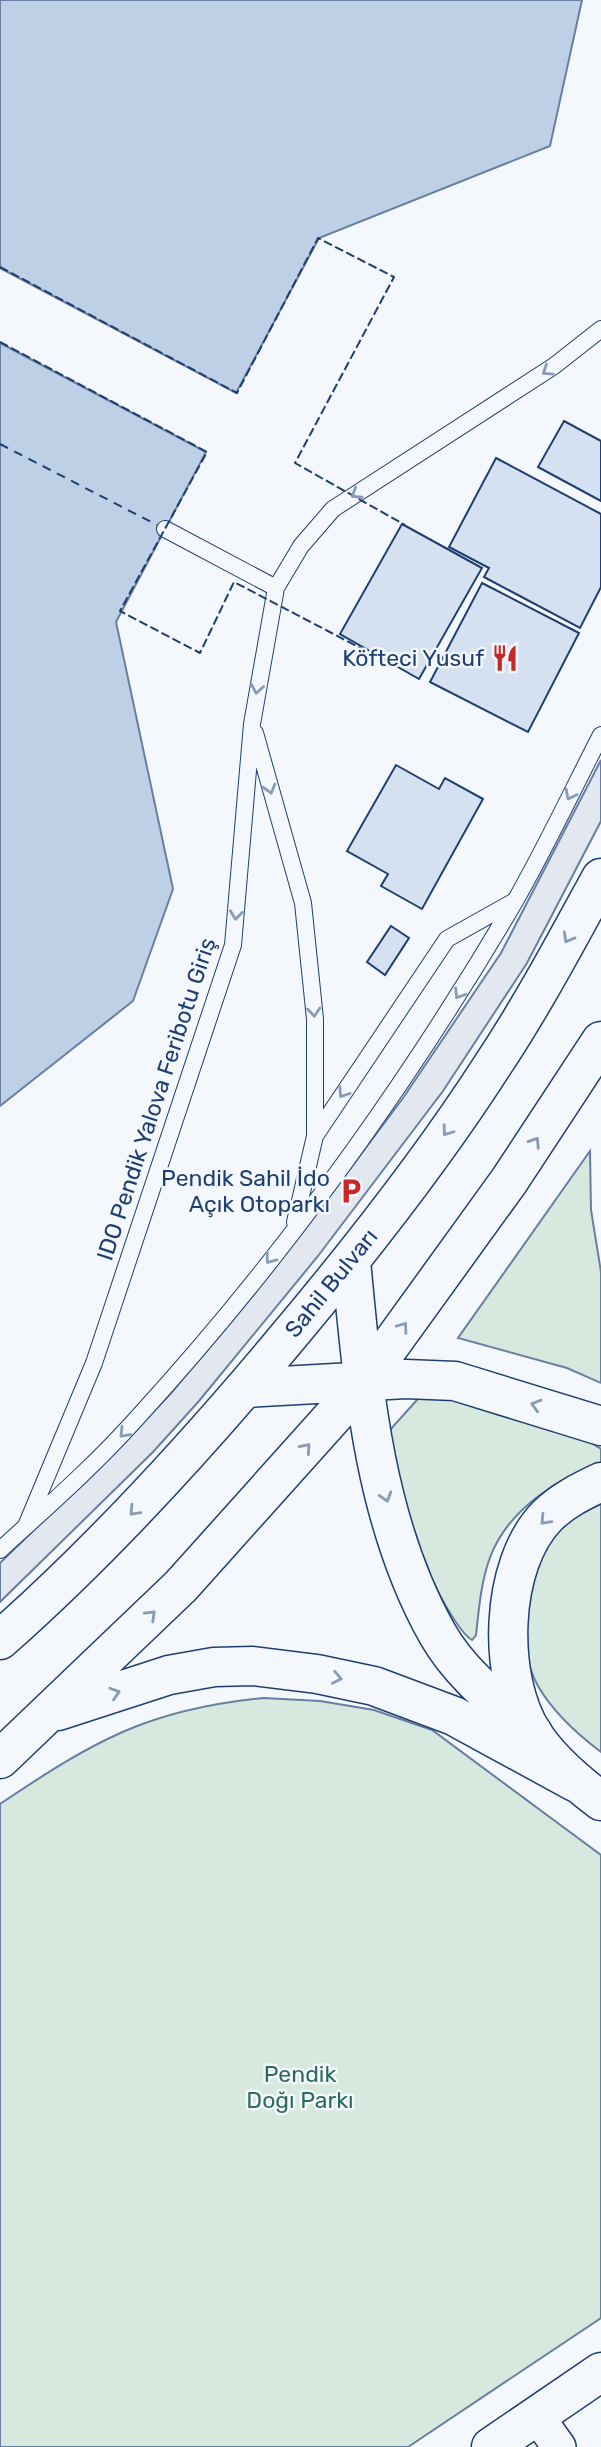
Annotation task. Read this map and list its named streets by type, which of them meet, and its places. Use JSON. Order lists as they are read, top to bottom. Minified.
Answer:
{"streets":{"main road":["Sahil Bulvarı"],"lane":["IDO Pendik Yalova Feribotu Giriş"]},"parks":["Pendik Doğı Parkı"],"places":{"restaurant":["Köfteci Yusuf"],"parking":["Pendik Sahil İdo Açık Otoparkı"]}}
